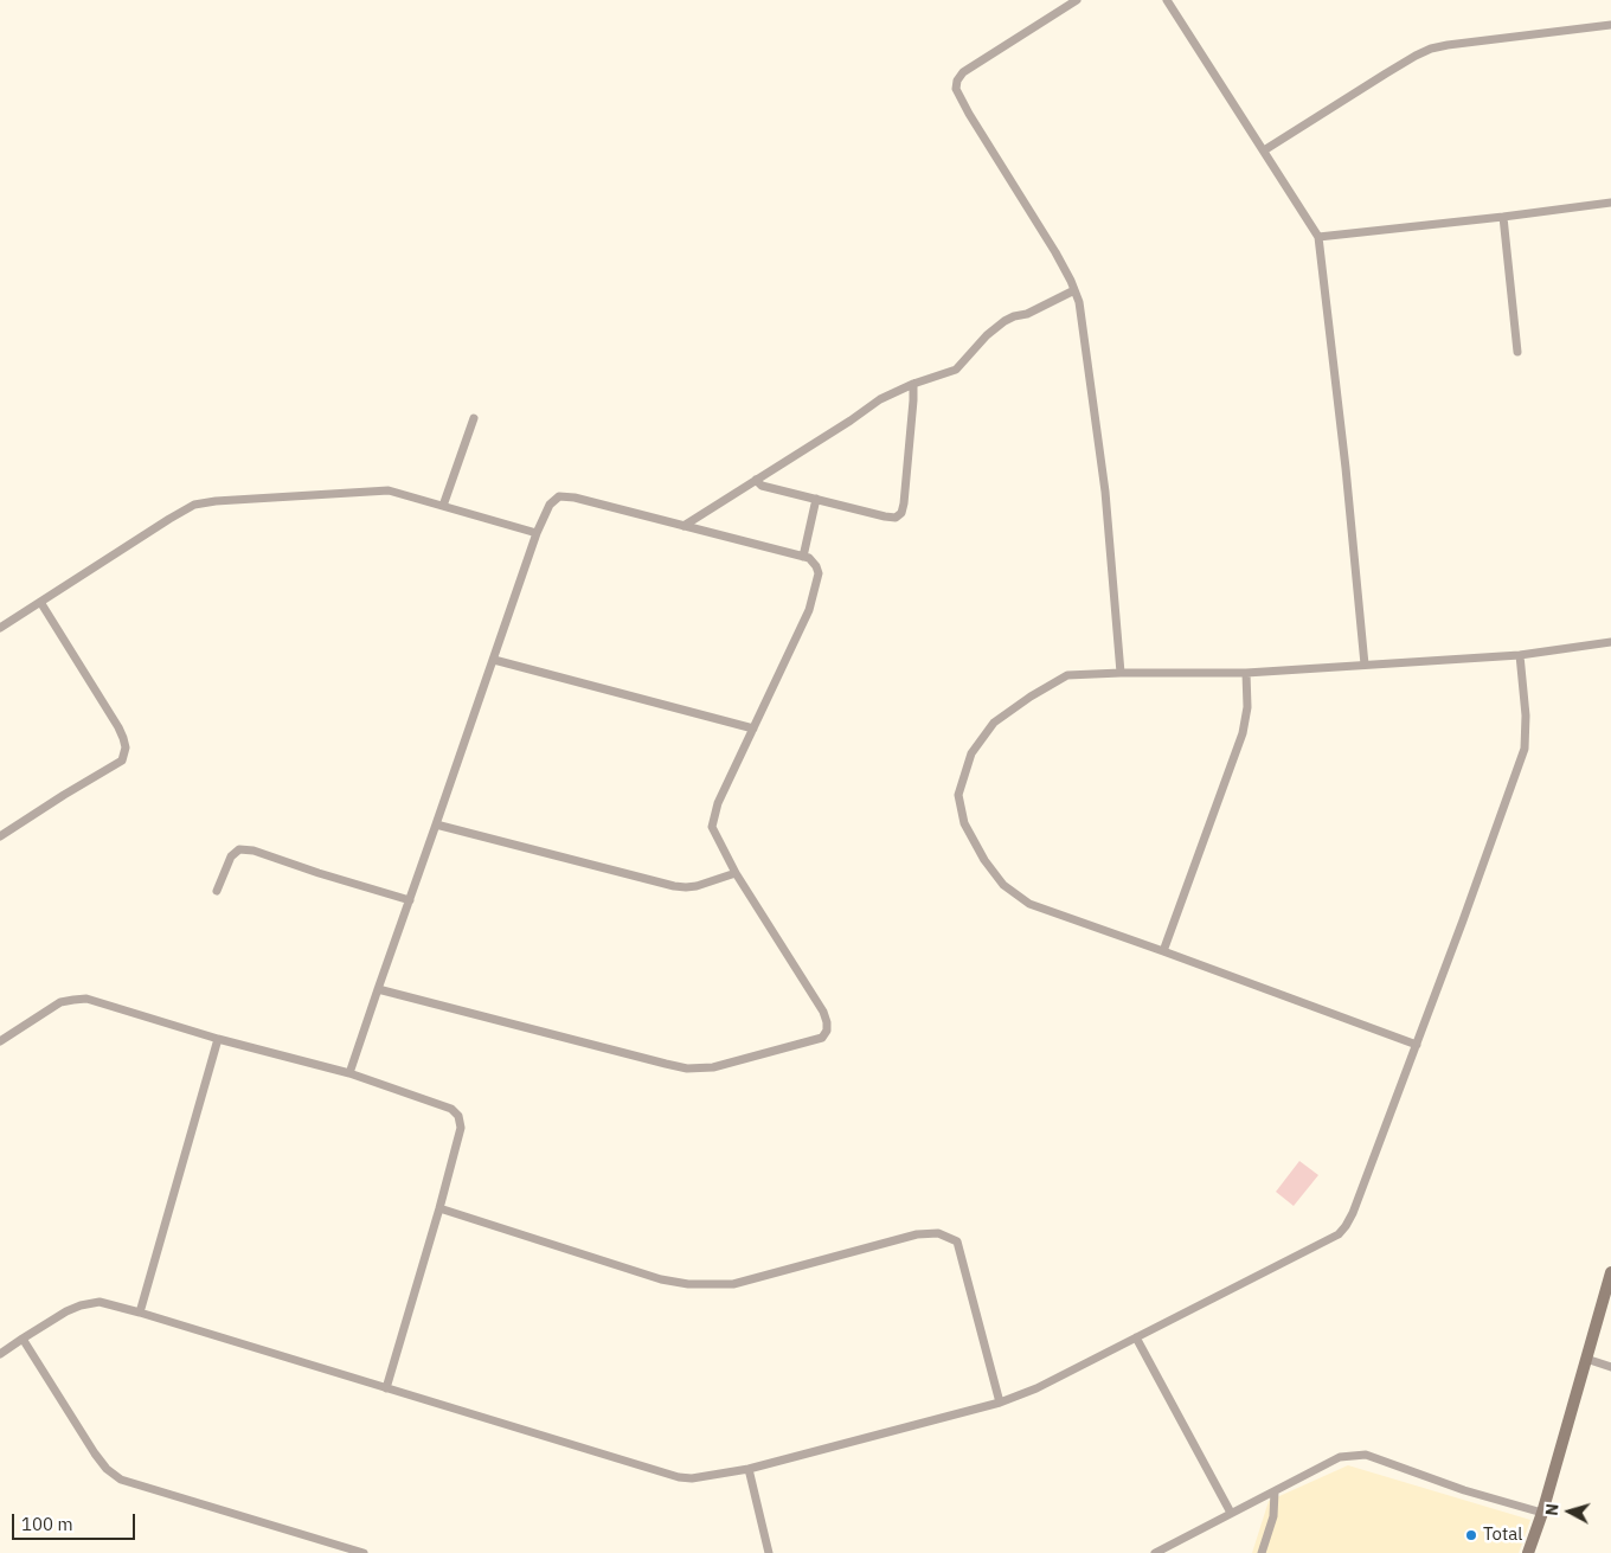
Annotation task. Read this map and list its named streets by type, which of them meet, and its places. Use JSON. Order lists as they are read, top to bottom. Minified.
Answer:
{"places":["Total"],"scale_bar":"100 m","north":"left"}
